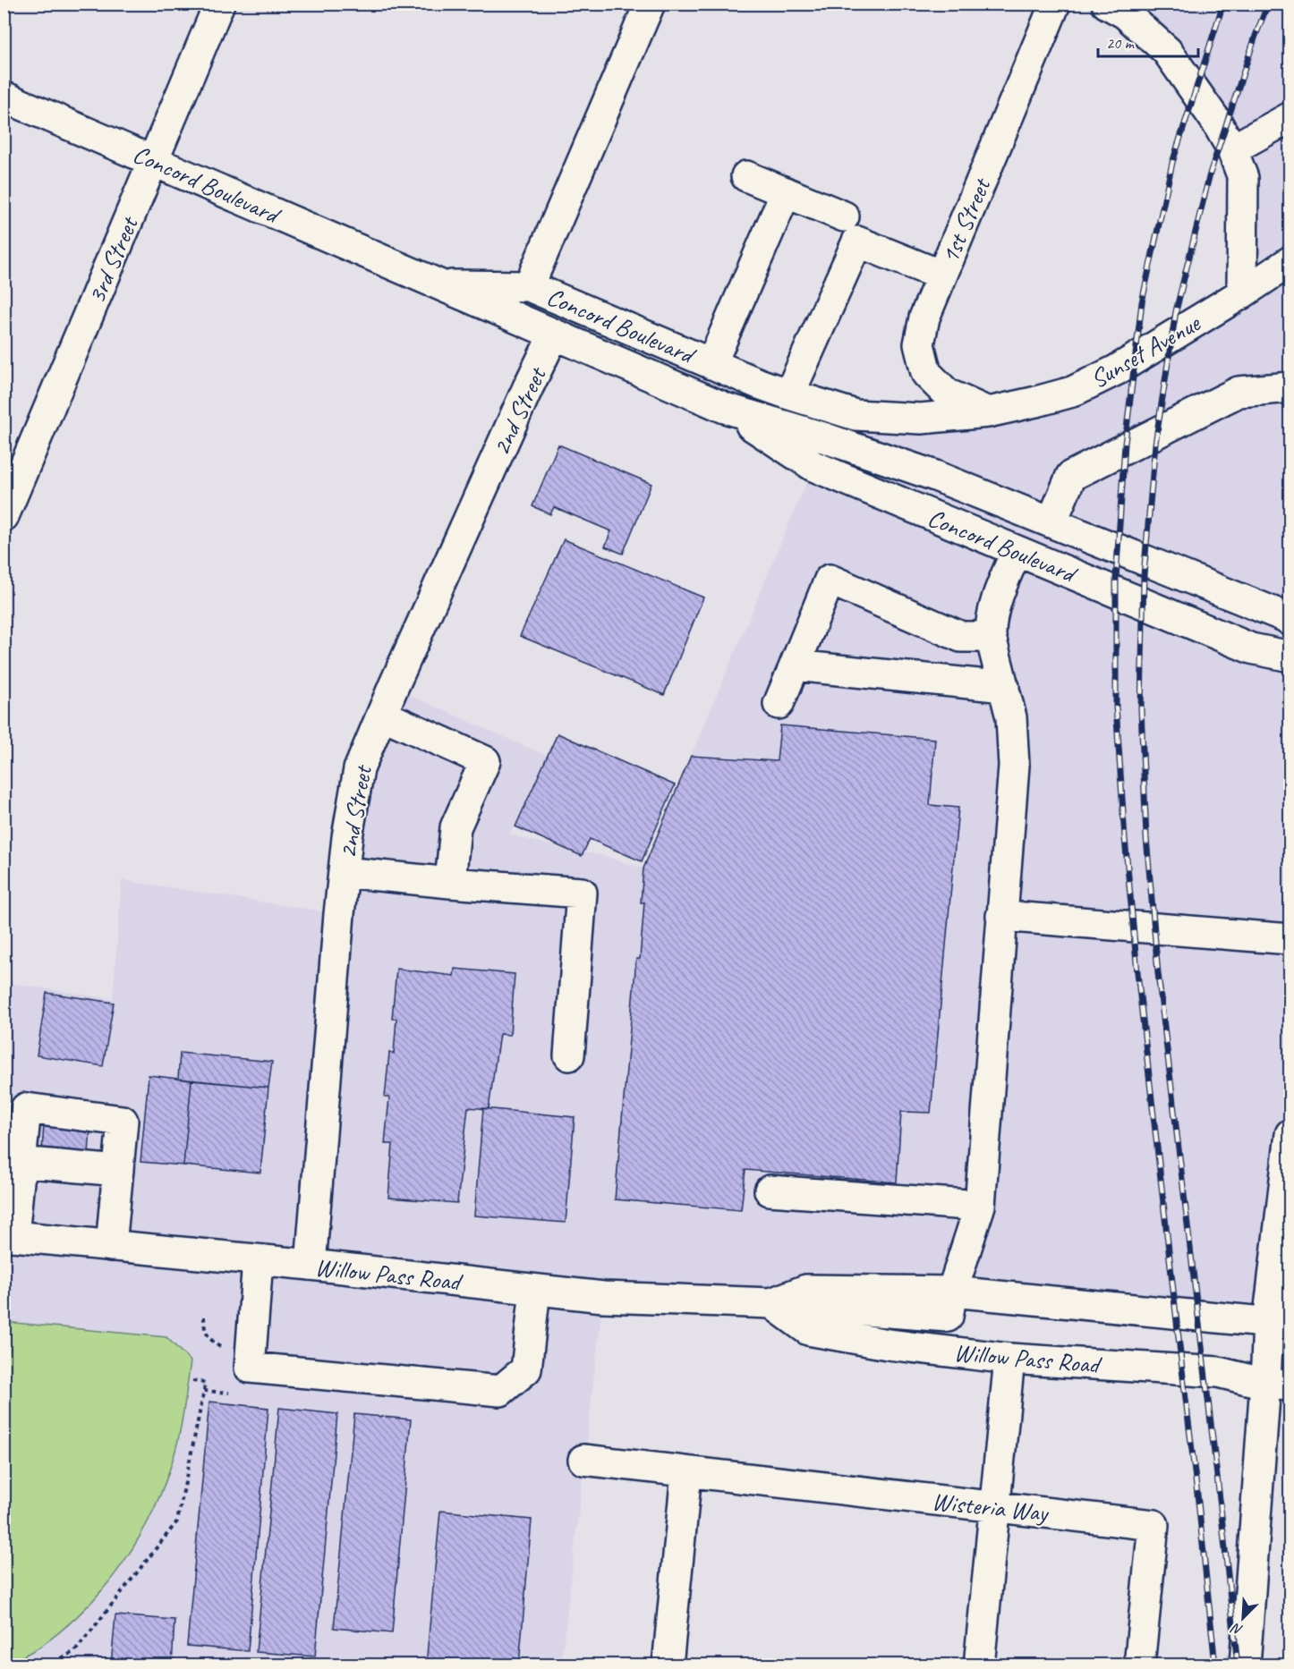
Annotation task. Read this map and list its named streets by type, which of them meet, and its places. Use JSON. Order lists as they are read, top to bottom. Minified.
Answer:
{"streets":{"street":["Concord Boulevard","1st Street","3rd Street","Sunset Avenue","2nd Street","Willow Pass Road","Wisteria Way"]},"crossings":[["Concord Boulevard","1st Street"],["Concord Boulevard","3rd Street"],["Concord Boulevard","Sunset Avenue"],["Concord Boulevard","2nd Street"],["1st Street","Sunset Avenue"],["2nd Street","Willow Pass Road"]],"scale_bar":"20 m","north":"bottom left"}
